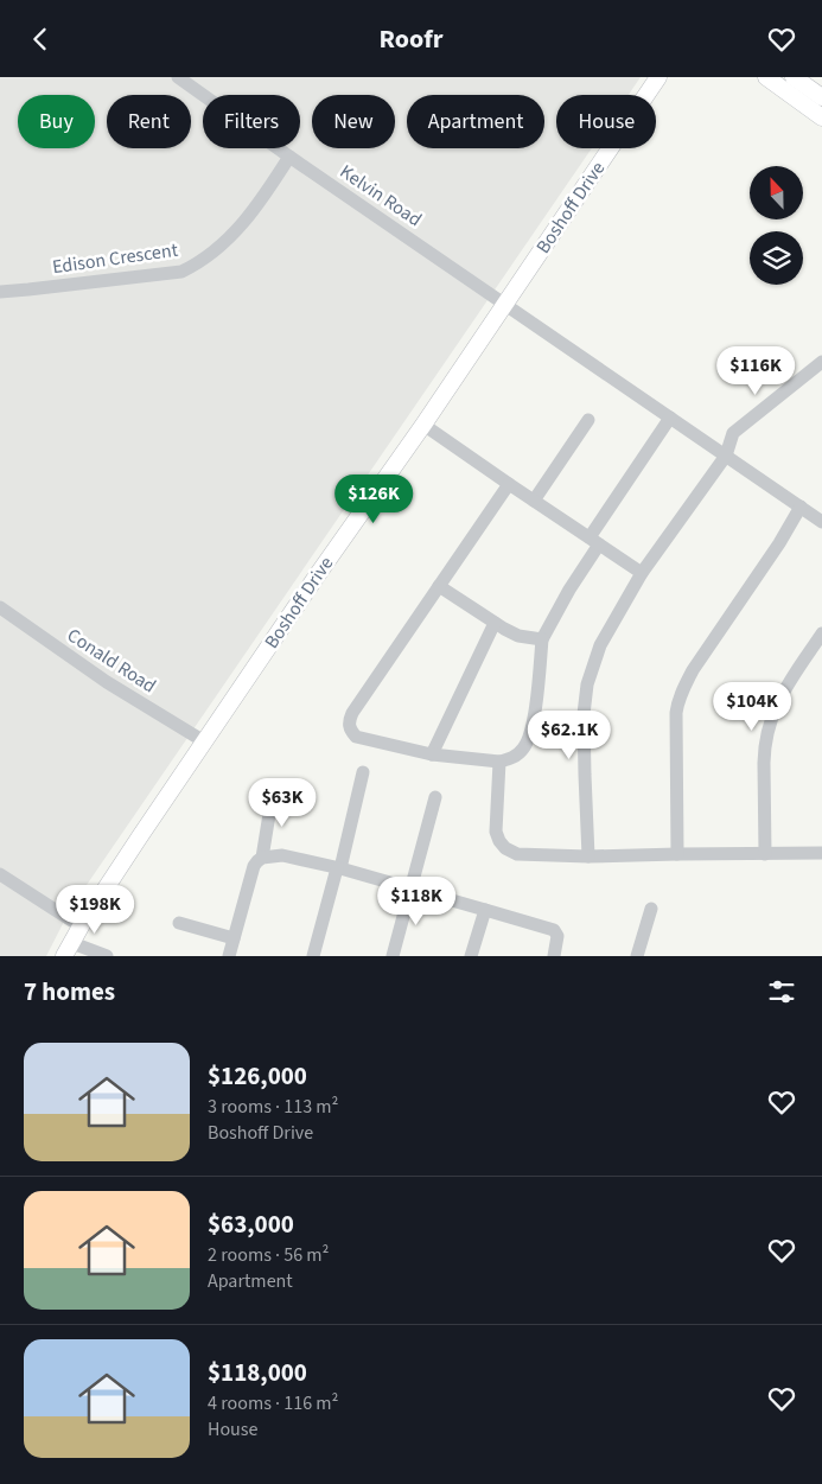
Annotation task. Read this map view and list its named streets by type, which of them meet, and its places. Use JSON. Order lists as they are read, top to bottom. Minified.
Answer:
{"streets":{"main road":["Boshoff Drive"],"street":["Kelvin Road","Edison Crescent","Conald Road"]},"crossings":[["Kelvin Road","Boshoff Drive"],["Kelvin Road","Edison Crescent"],["Boshoff Drive","Conald Road"]],"north":"top","page":{"header":"Roofr","chip":["Buy","Rent","Filters","New","Apartment","House"],"price":["$116K","$126K","$104K","$62.1K","$63K","$118K","$198K"],"heading":"7 homes","list":[{"name":"$126,000","note":"3 rooms · 113 m² · Boshoff Drive"},{"name":"$63,000","note":"2 rooms · 56 m² · Apartment"},{"name":"$118,000","note":"4 rooms · 116 m² · House"}]}}
